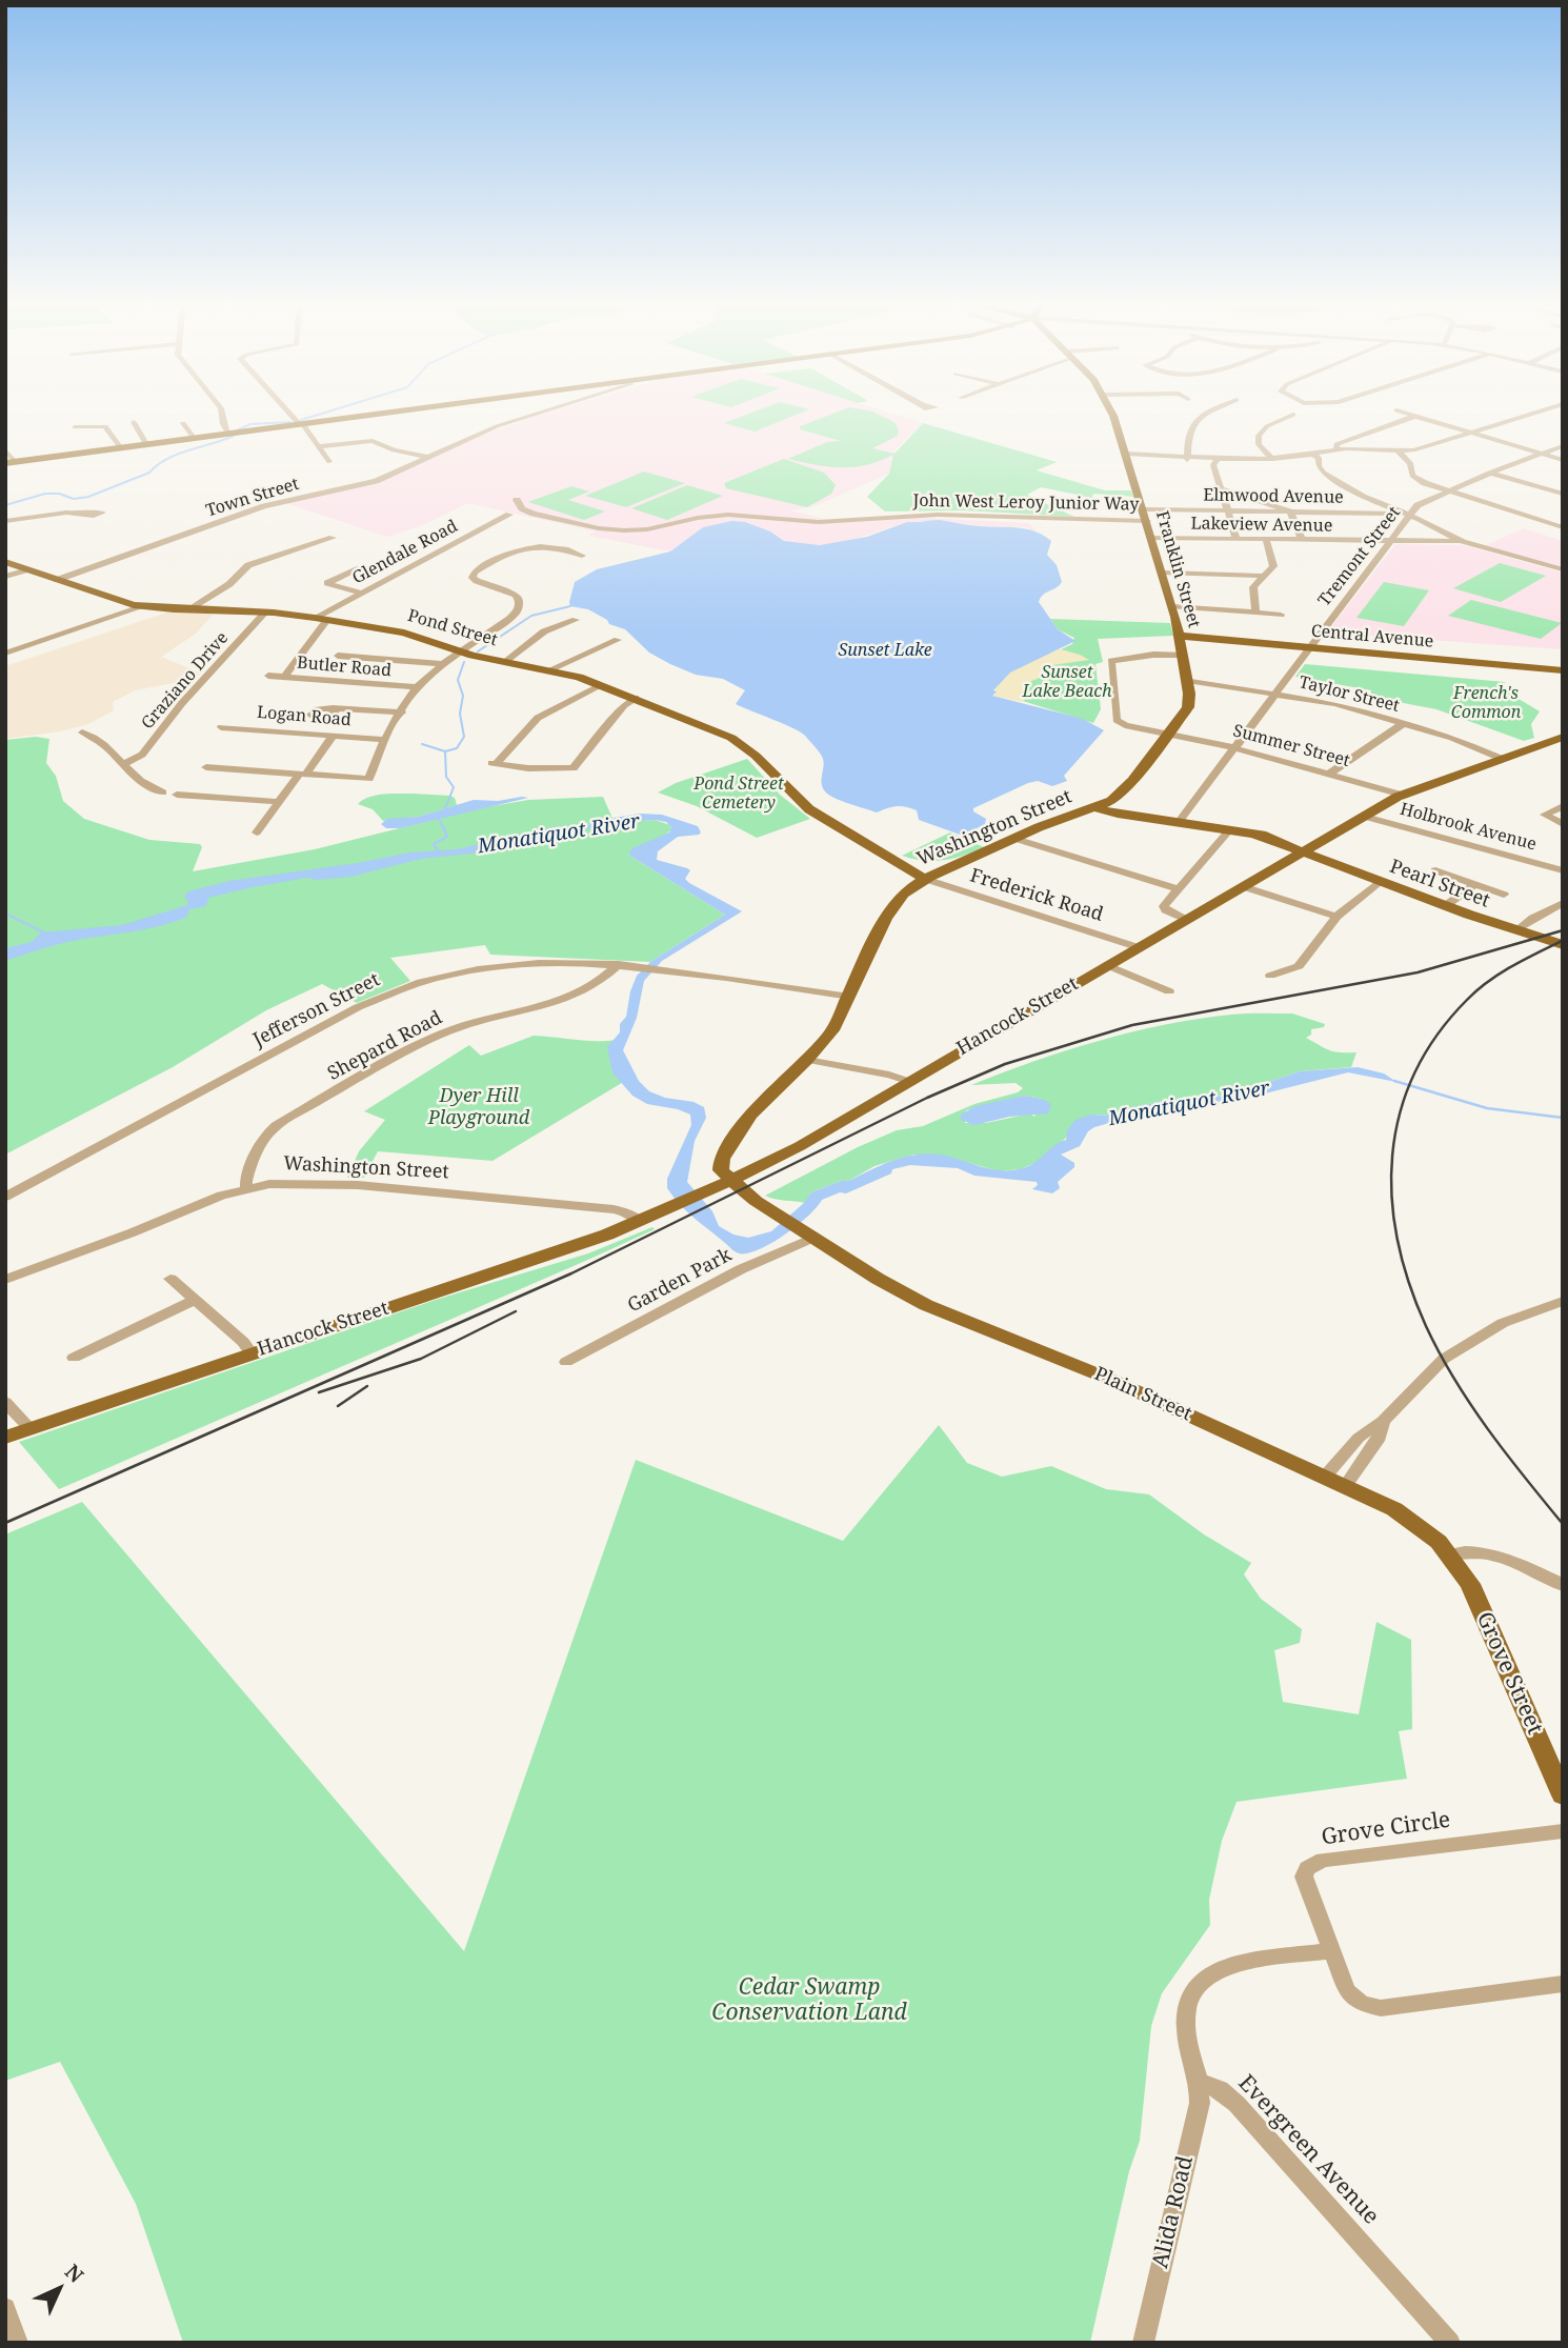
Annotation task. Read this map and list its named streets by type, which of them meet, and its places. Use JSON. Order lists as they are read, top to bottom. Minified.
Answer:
{"streets":{"main road":["Franklin Street","Pond Street","Central Avenue","Washington Street","Pearl Street","Hancock Street","Plain Street","Grove Street"],"street":["Elmwood Avenue","Town Street","John West Leroy Junior Way","Lakeview Avenue","Glendale Road","Tremont Street","Butler Road","Graziano Drive","Taylor Street","Logan Road","Summer Street","Holbrook Avenue","Frederick Road","Jefferson Street","Shepard Road","Garden Park","Grove Circle","Evergreen Avenue","Alida Road"]},"crossings":[["Elmwood Avenue","John West Leroy Junior Way"],["Elmwood Avenue","Tremont Street"],["Elmwood Avenue","Franklin Street"],["Town Street","Pond Street"],["John West Leroy Junior Way","Franklin Street"],["Lakeview Avenue","Tremont Street"],["Lakeview Avenue","Franklin Street"],["Glendale Road","Pond Street"],["Tremont Street","Central Avenue"],["Tremont Street","Taylor Street"],["Tremont Street","Summer Street"],["Tremont Street","Washington Street"],["Franklin Street","Central Avenue"],["Franklin Street","Taylor Street"],["Franklin Street","Summer Street"],["Franklin Street","Washington Street"],["Pond Street","Graziano Drive"],["Pond Street","Washington Street"],["Pond Street","Frederick Road"],["Washington Street","Pearl Street"],["Washington Street","Frederick Road"],["Washington Street","Jefferson Street"],["Washington Street","Hancock Street"],["Washington Street","Shepard Road"],["Washington Street","Plain Street"],["Pearl Street","Hancock Street"],["Frederick Road","Hancock Street"],["Jefferson Street","Shepard Road"],["Hancock Street","Plain Street"],["Garden Park","Plain Street"],["Plain Street","Grove Street"],["Evergreen Avenue","Alida Road"]],"water":["Sunset Lake","Monatiquot River"],"parks":["Sunset Lake Beach","French's Common","Pond Street Cemetery","Dyer Hill Playground","Cedar Swamp Conservation Land"],"north":"top right"}
